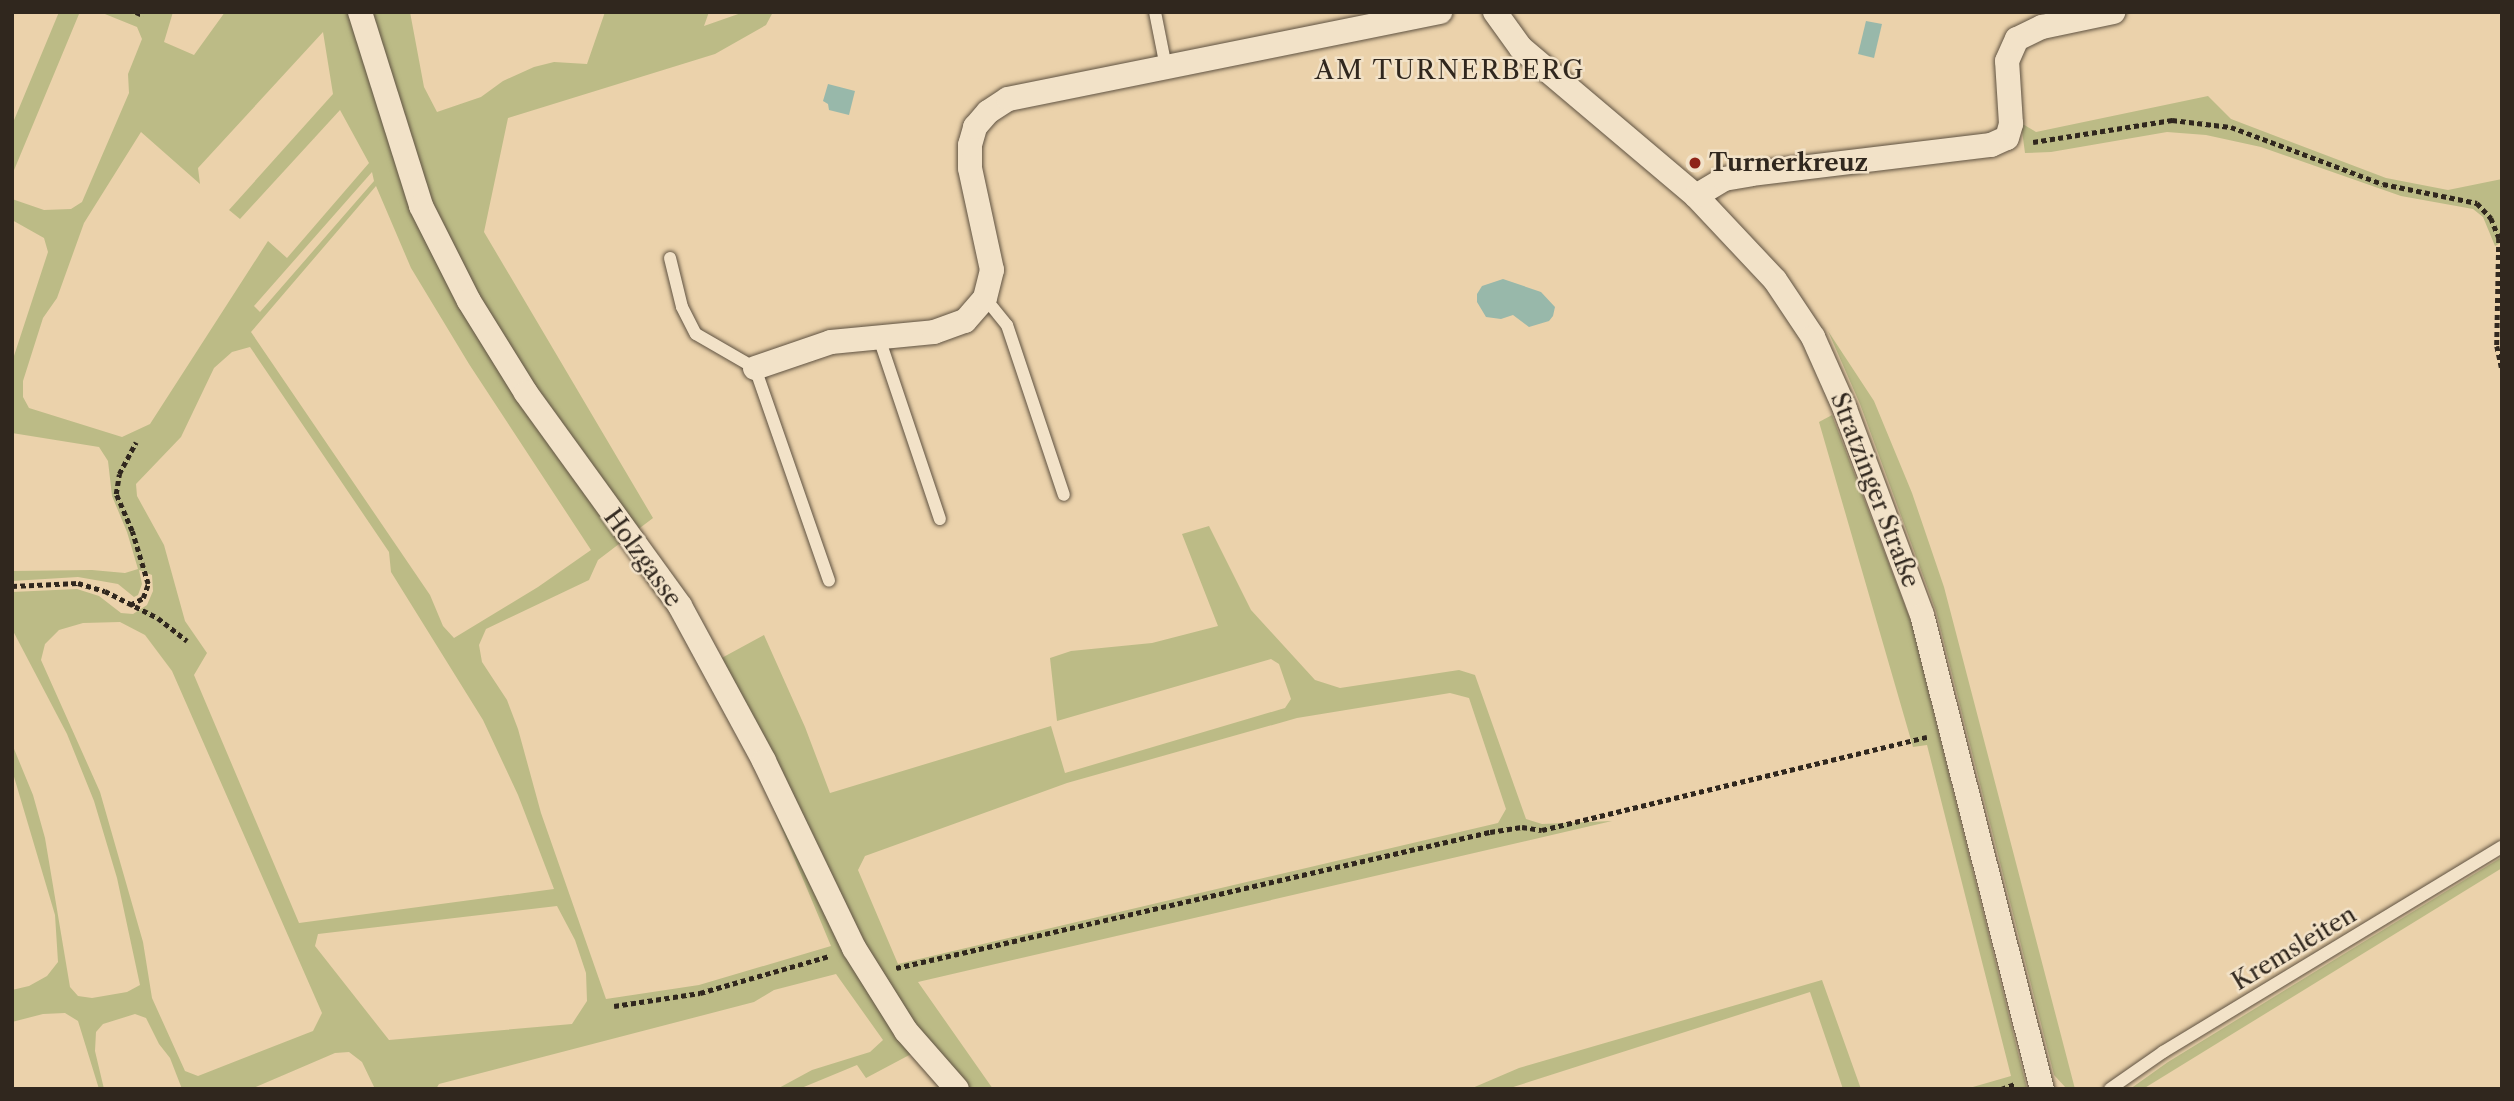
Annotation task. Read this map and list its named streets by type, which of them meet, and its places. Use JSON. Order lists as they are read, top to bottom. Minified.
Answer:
{"streets":{"street":["Stratzinger Straße","Holzgasse"],"lane":["Kremsleiten"]},"districts":["AM TURNERBERG"],"places":["Turnerkreuz"]}
